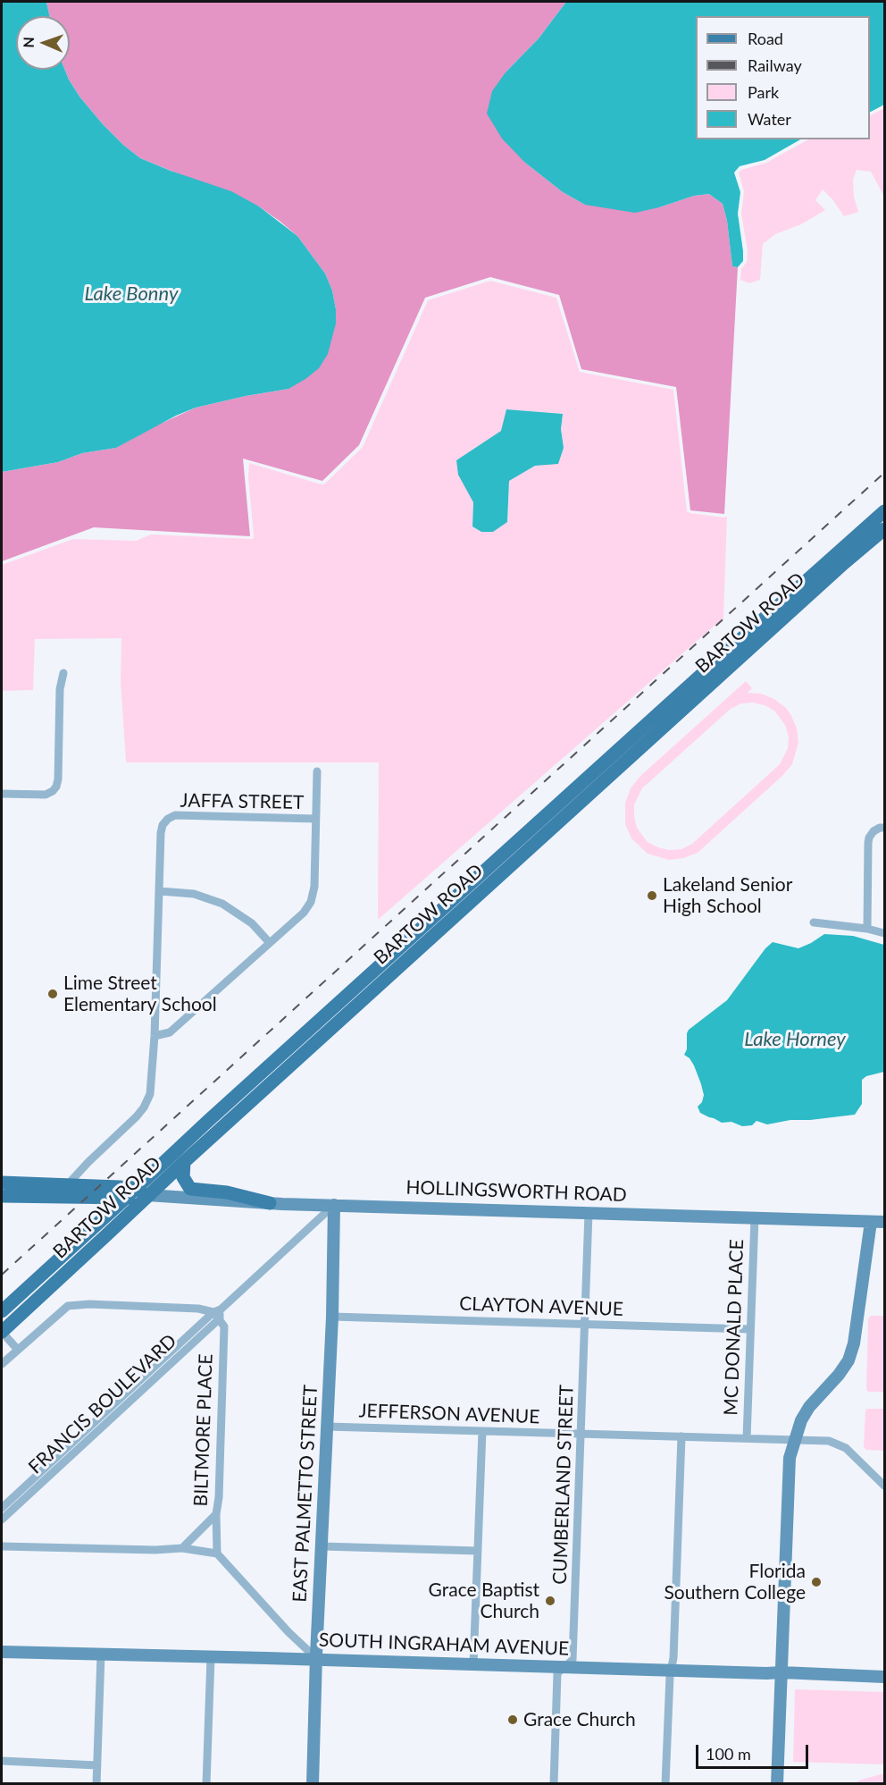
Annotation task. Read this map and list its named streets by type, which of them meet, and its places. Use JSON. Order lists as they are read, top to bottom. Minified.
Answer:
{"streets":{"main road":["BARTOW ROAD"],"street":["JAFFA STREET","HOLLINGSWORTH ROAD","CLAYTON AVENUE","MC DONALD PLACE","FRANCIS BOULEVARD","JEFFERSON AVENUE","BILTMORE PLACE","CUMBERLAND STREET","EAST PALMETTO STREET","SOUTH INGRAHAM AVENUE"]},"crossings":[["BARTOW ROAD","HOLLINGSWORTH ROAD"],["HOLLINGSWORTH ROAD","MC DONALD PLACE"],["HOLLINGSWORTH ROAD","FRANCIS BOULEVARD"],["HOLLINGSWORTH ROAD","CUMBERLAND STREET"],["HOLLINGSWORTH ROAD","EAST PALMETTO STREET"],["CLAYTON AVENUE","MC DONALD PLACE"],["CLAYTON AVENUE","CUMBERLAND STREET"],["CLAYTON AVENUE","EAST PALMETTO STREET"],["MC DONALD PLACE","JEFFERSON AVENUE"],["FRANCIS BOULEVARD","BILTMORE PLACE"],["FRANCIS BOULEVARD","EAST PALMETTO STREET"],["JEFFERSON AVENUE","CUMBERLAND STREET"],["JEFFERSON AVENUE","EAST PALMETTO STREET"],["CUMBERLAND STREET","SOUTH INGRAHAM AVENUE"],["EAST PALMETTO STREET","SOUTH INGRAHAM AVENUE"]],"water":["Lake Bonny","Lake Horney"],"places":["Lakeland Senior High School","Lime Street Elementary School","Florida Southern College","Grace Baptist Church","Grace Church"],"legend":["Road","Railway","Park","Water"],"scale_bar":"100 m","north":"left"}
